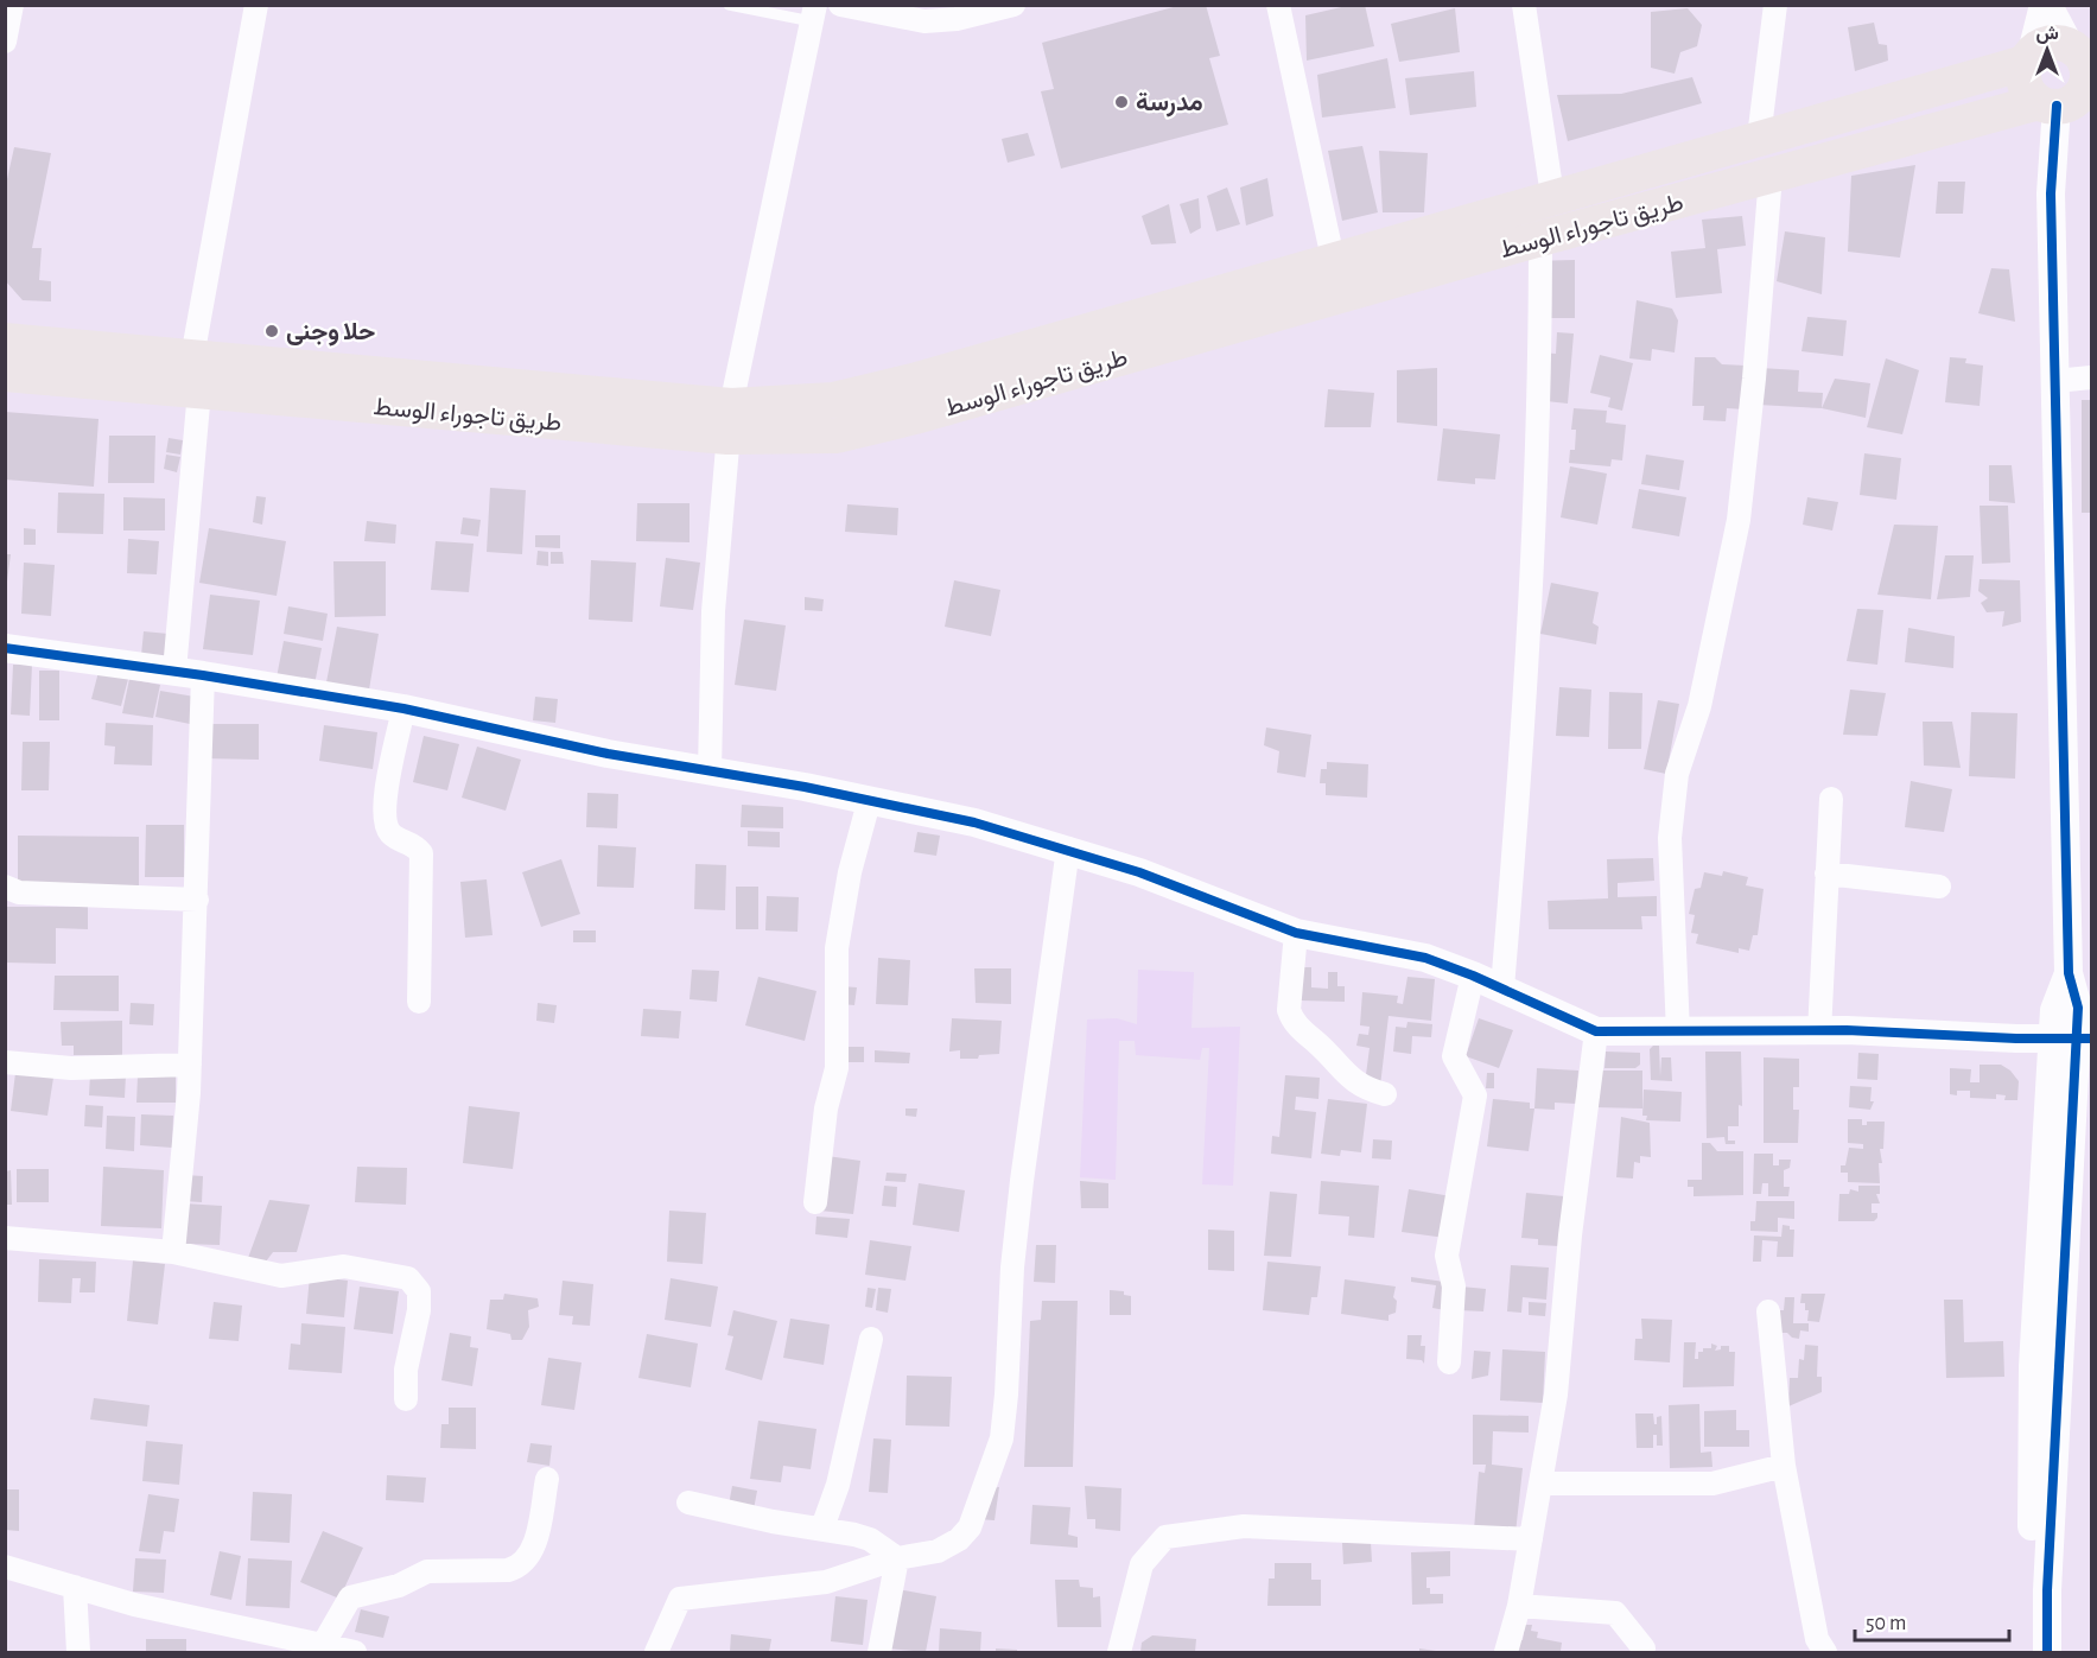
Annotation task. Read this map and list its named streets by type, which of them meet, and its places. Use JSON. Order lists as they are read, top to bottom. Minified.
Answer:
{"streets":{"main road":["طريق تاجوراء الوسط"]},"places":["مدرسة","حلا وجنى"],"scale_bar":"50 m","north":"top"}
